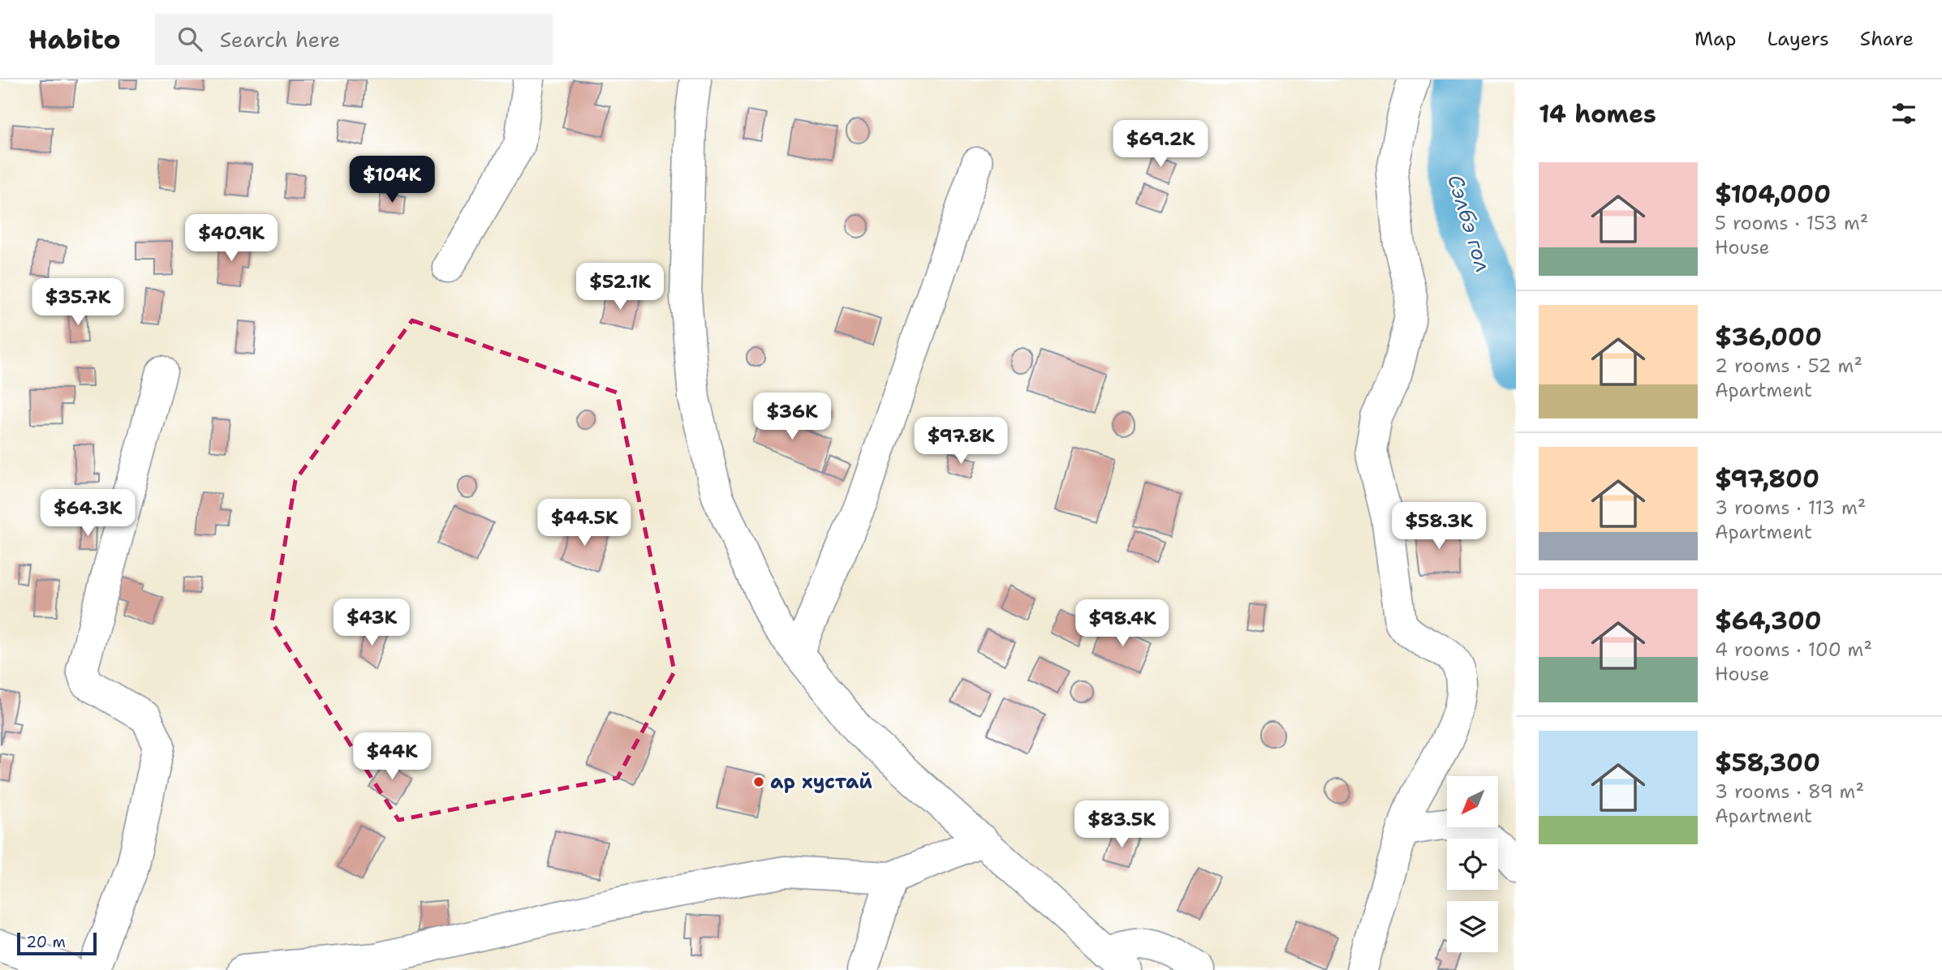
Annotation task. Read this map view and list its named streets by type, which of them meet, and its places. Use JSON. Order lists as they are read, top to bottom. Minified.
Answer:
{"water":["Сэлбэ гол"],"places":["ар хустай"],"scale_bar":"20 m","north":"bottom left","page":{"header":"Habito","search":"Search here","nav":["Map","Layers","Share"],"heading":"14 homes","price":["$69.2K","$104K","$40.9K","$52.1K","$35.7K","$36K","$97.8K","$64.3K","$44.5K","$58.3K","$43K","$98.4K","$44K","$83.5K"],"list":[{"name":"$104,000","note":"5 rooms · 153 m² · House"},{"name":"$36,000","note":"2 rooms · 52 m² · Apartment"},{"name":"$97,800","note":"3 rooms · 113 m² · Apartment"},{"name":"$64,300","note":"4 rooms · 100 m² · House"},{"name":"$58,300","note":"3 rooms · 89 m² · Apartment"}],"scale":"20 m"}}
